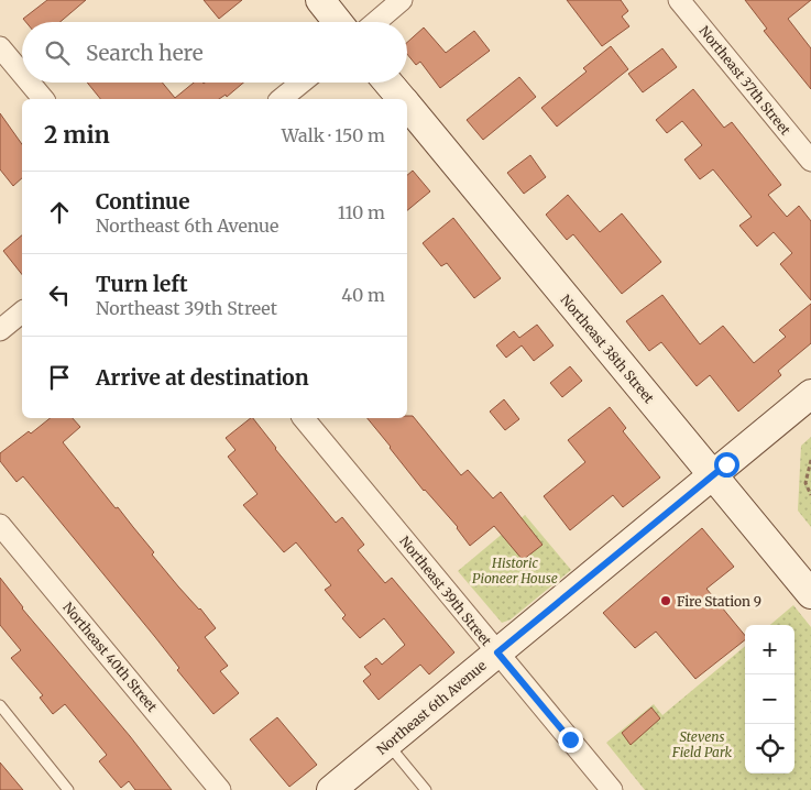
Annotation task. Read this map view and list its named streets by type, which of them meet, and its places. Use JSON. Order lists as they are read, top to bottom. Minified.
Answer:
{"streets":{"street":["Northeast 37th Street","Northeast 38th Street","Northeast 39th Street","Northeast 40th Street","Northeast 6th Avenue"]},"crossings":[["Northeast 38th Street","Northeast 6th Avenue"],["Northeast 39th Street","Northeast 6th Avenue"]],"parks":["Historic Pioneer House","Stevens Field Park"],"places":["Fire Station 9"],"page":{"search":"Search here","heading":["2 min","Walk · 150 m"],"list":[["Continue","Northeast 6th Avenue","110 m"],["Turn left","Northeast 39th Street","40 m"],"Arrive at destination"],"map_buttons":["+","−"]}}
